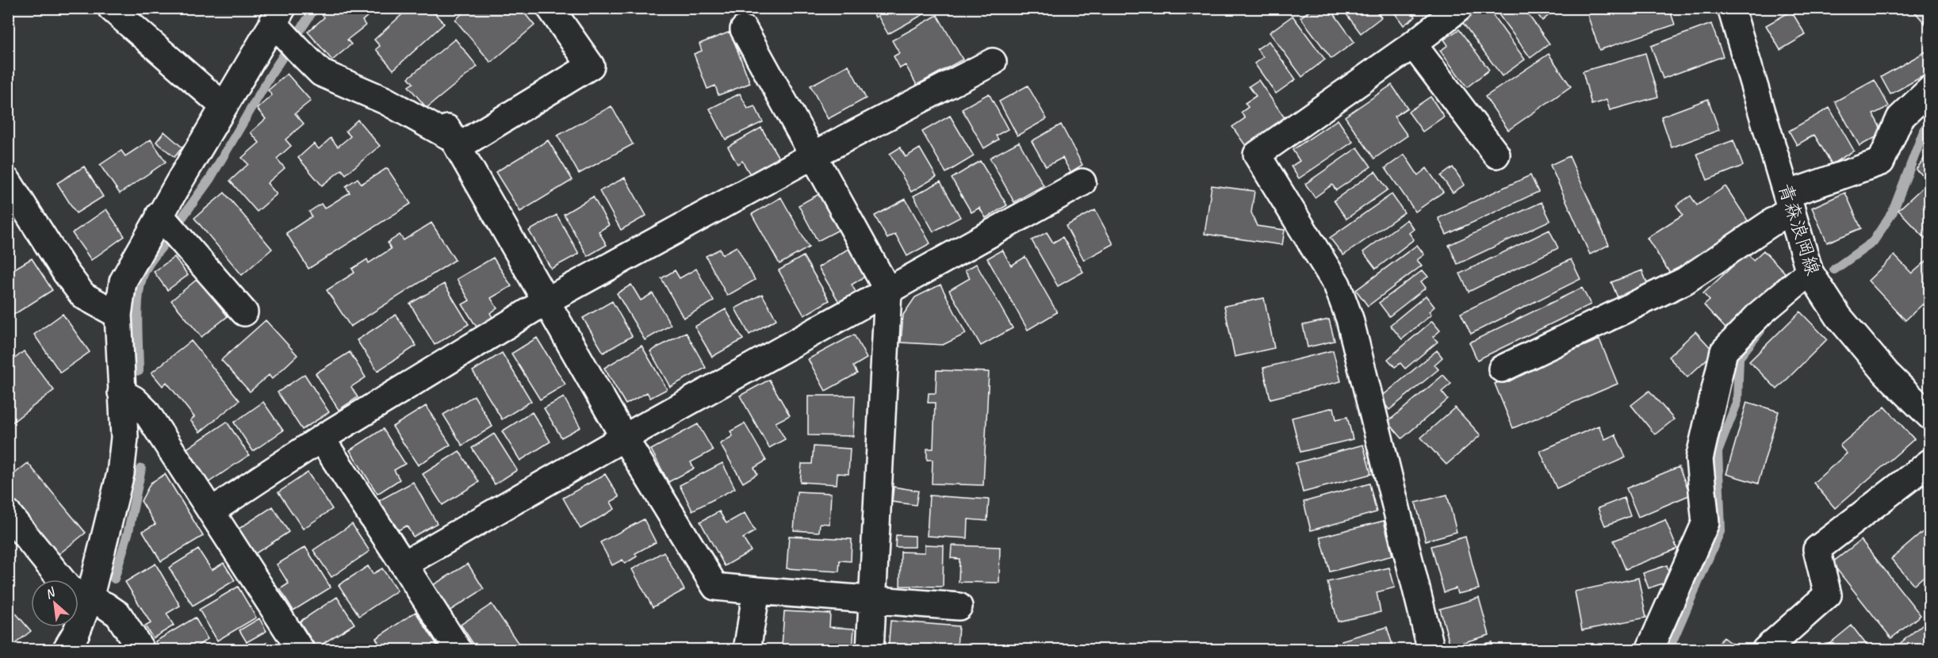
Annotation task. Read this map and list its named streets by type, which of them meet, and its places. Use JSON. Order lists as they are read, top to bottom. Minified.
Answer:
{"streets":{"street":["青森浪岡線"]},"north":"top left"}
